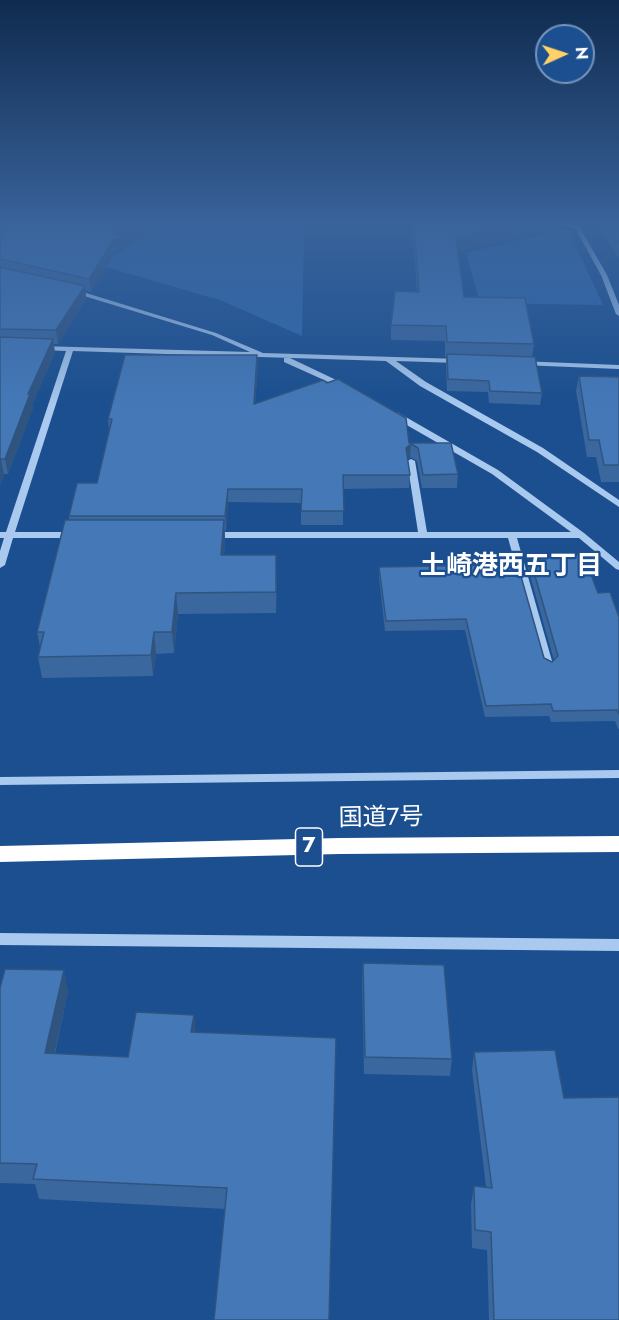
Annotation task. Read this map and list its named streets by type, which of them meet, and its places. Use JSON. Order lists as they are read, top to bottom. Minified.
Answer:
{"streets":{"highway":["国道7号","7"]},"districts":["土崎港西五丁目"],"north":"right"}
